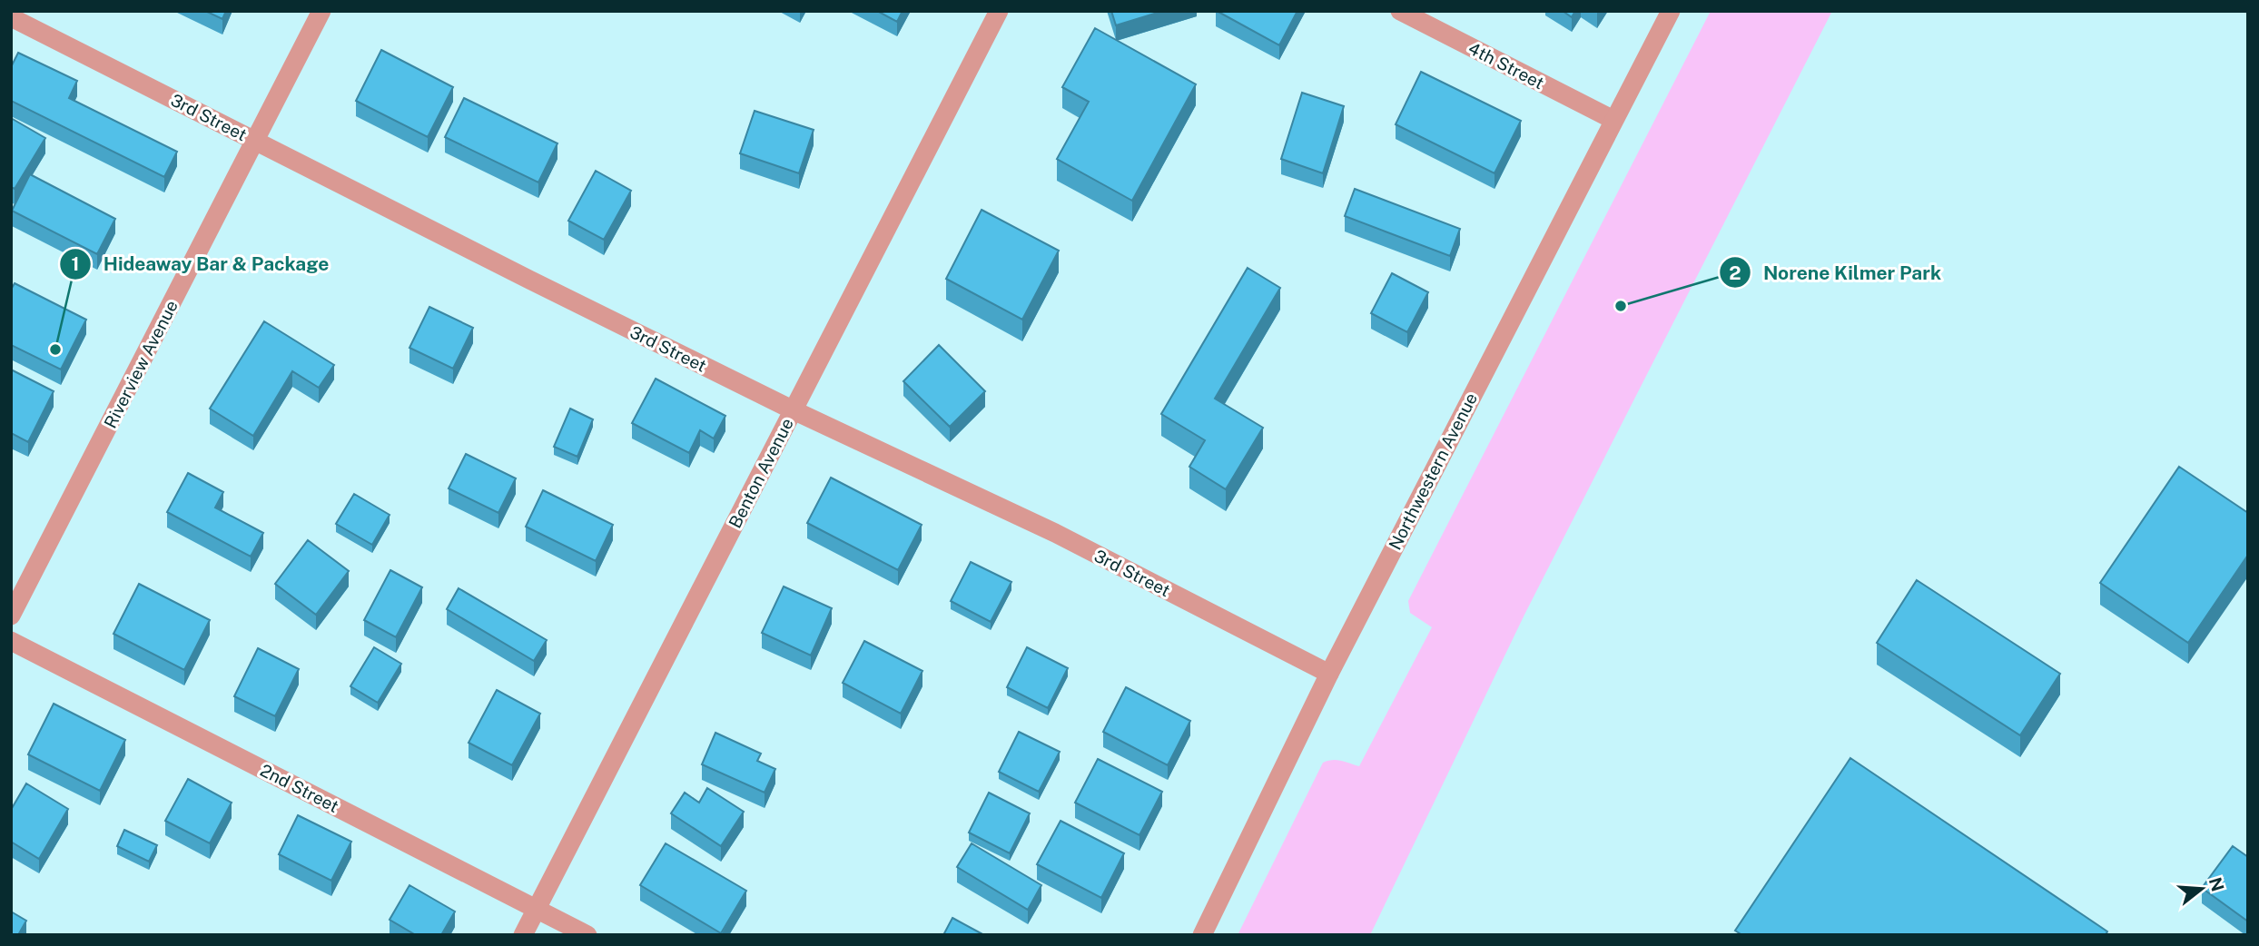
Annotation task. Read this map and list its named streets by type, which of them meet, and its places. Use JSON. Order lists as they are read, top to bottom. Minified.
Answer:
{"streets":{"street":["4th Street","3rd Street","Riverview Avenue","Northwestern Avenue","Benton Avenue","2nd Street"]},"crossings":[["4th Street","Northwestern Avenue"],["3rd Street","Riverview Avenue"],["3rd Street","Northwestern Avenue"],["3rd Street","Benton Avenue"],["Benton Avenue","2nd Street"]],"places":["Norene Kilmer Park","Hideaway Bar & Package"],"north":"right"}
